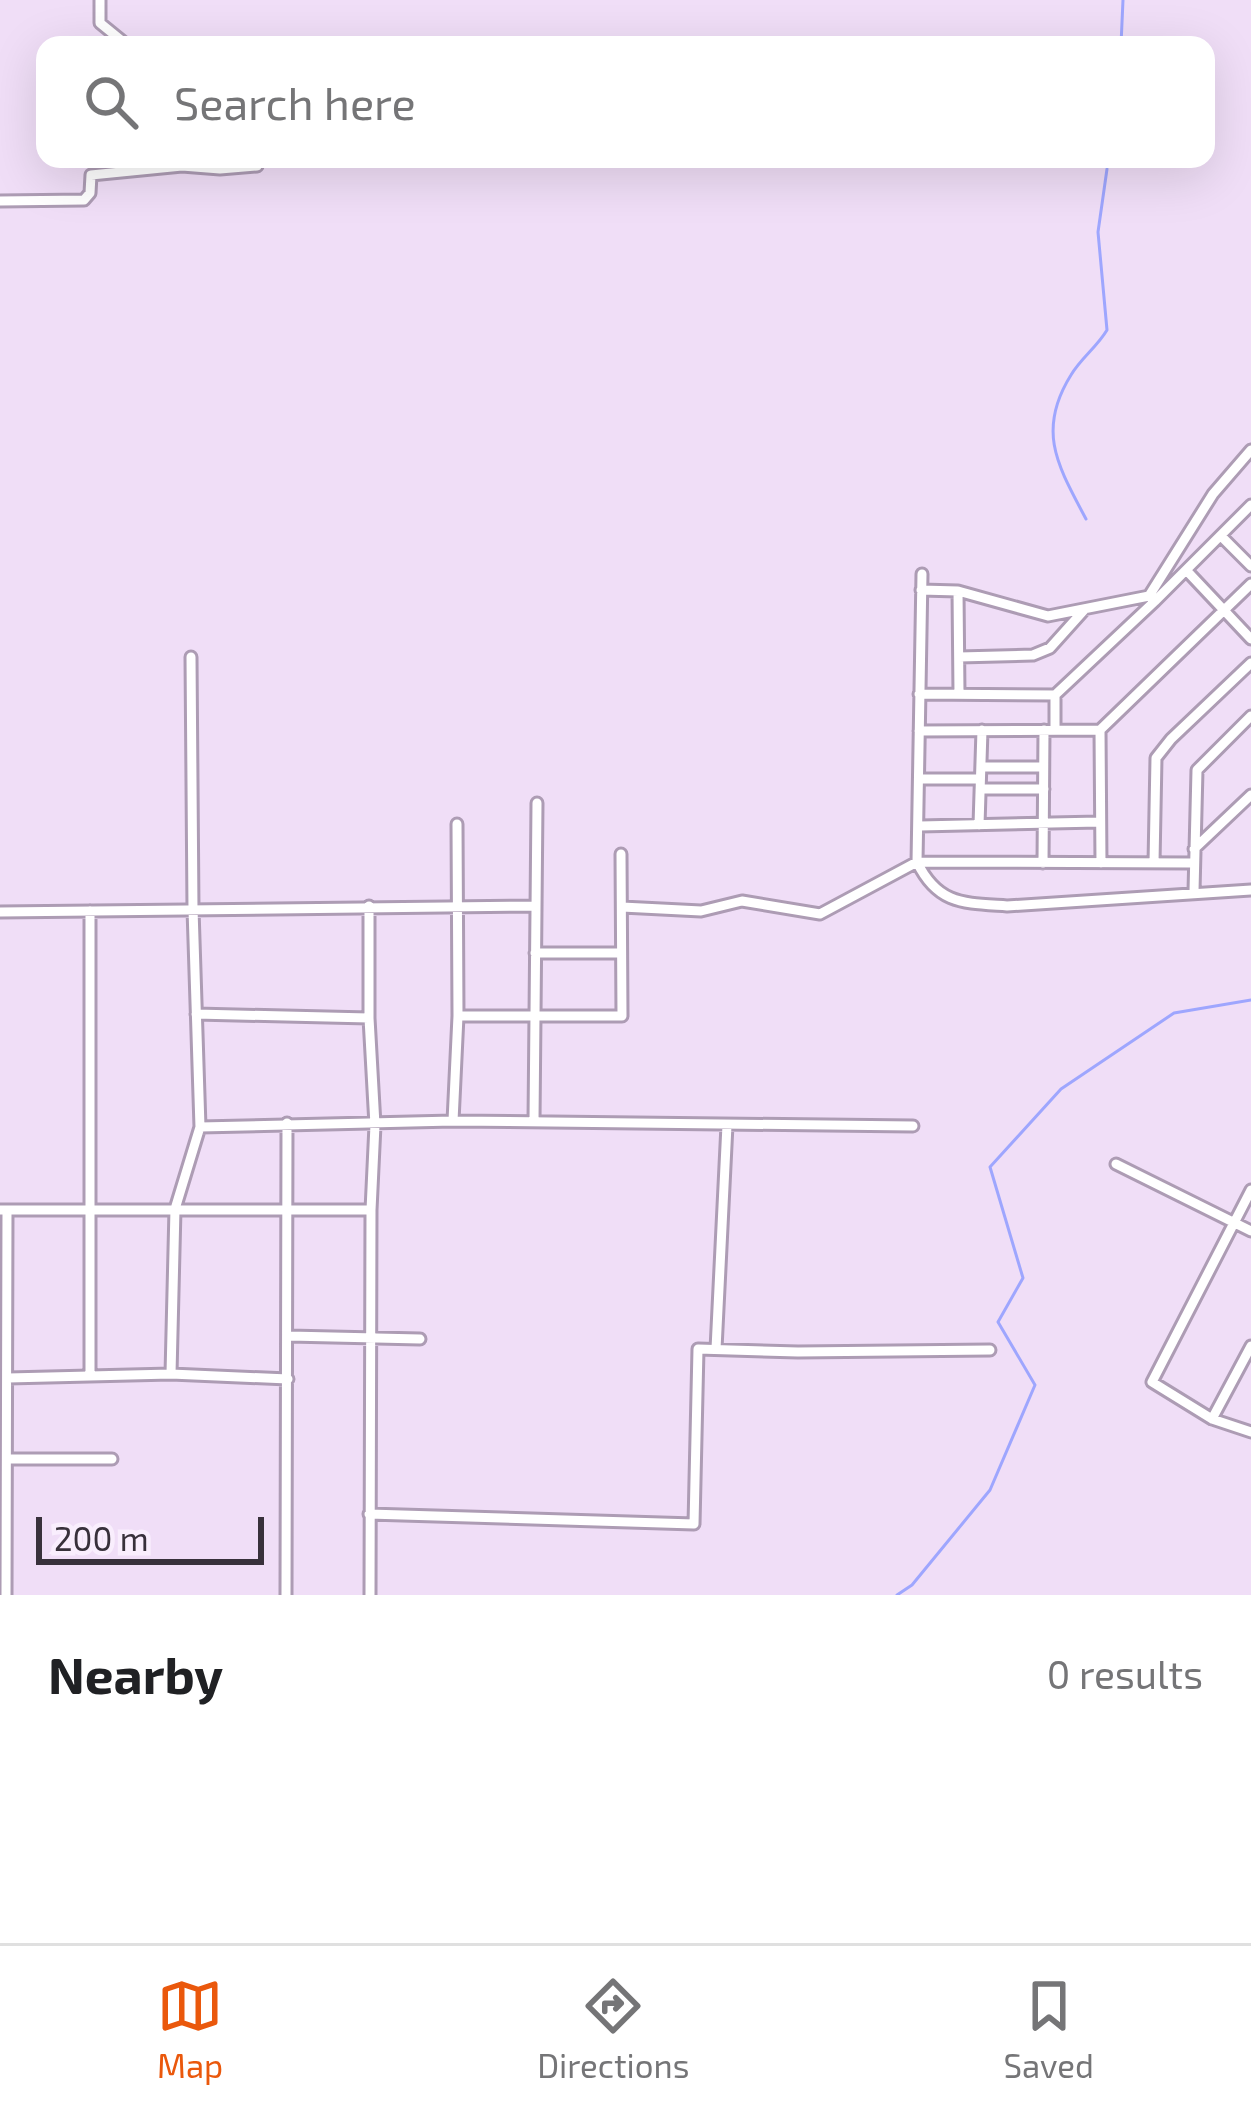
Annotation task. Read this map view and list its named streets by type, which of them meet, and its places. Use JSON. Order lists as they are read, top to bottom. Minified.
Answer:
{"scale_bar":"200 m","page":{"search":"Search here","scale":"200 m","heading":["Nearby","0 results"],"nav":["Map","Directions","Saved"]}}
